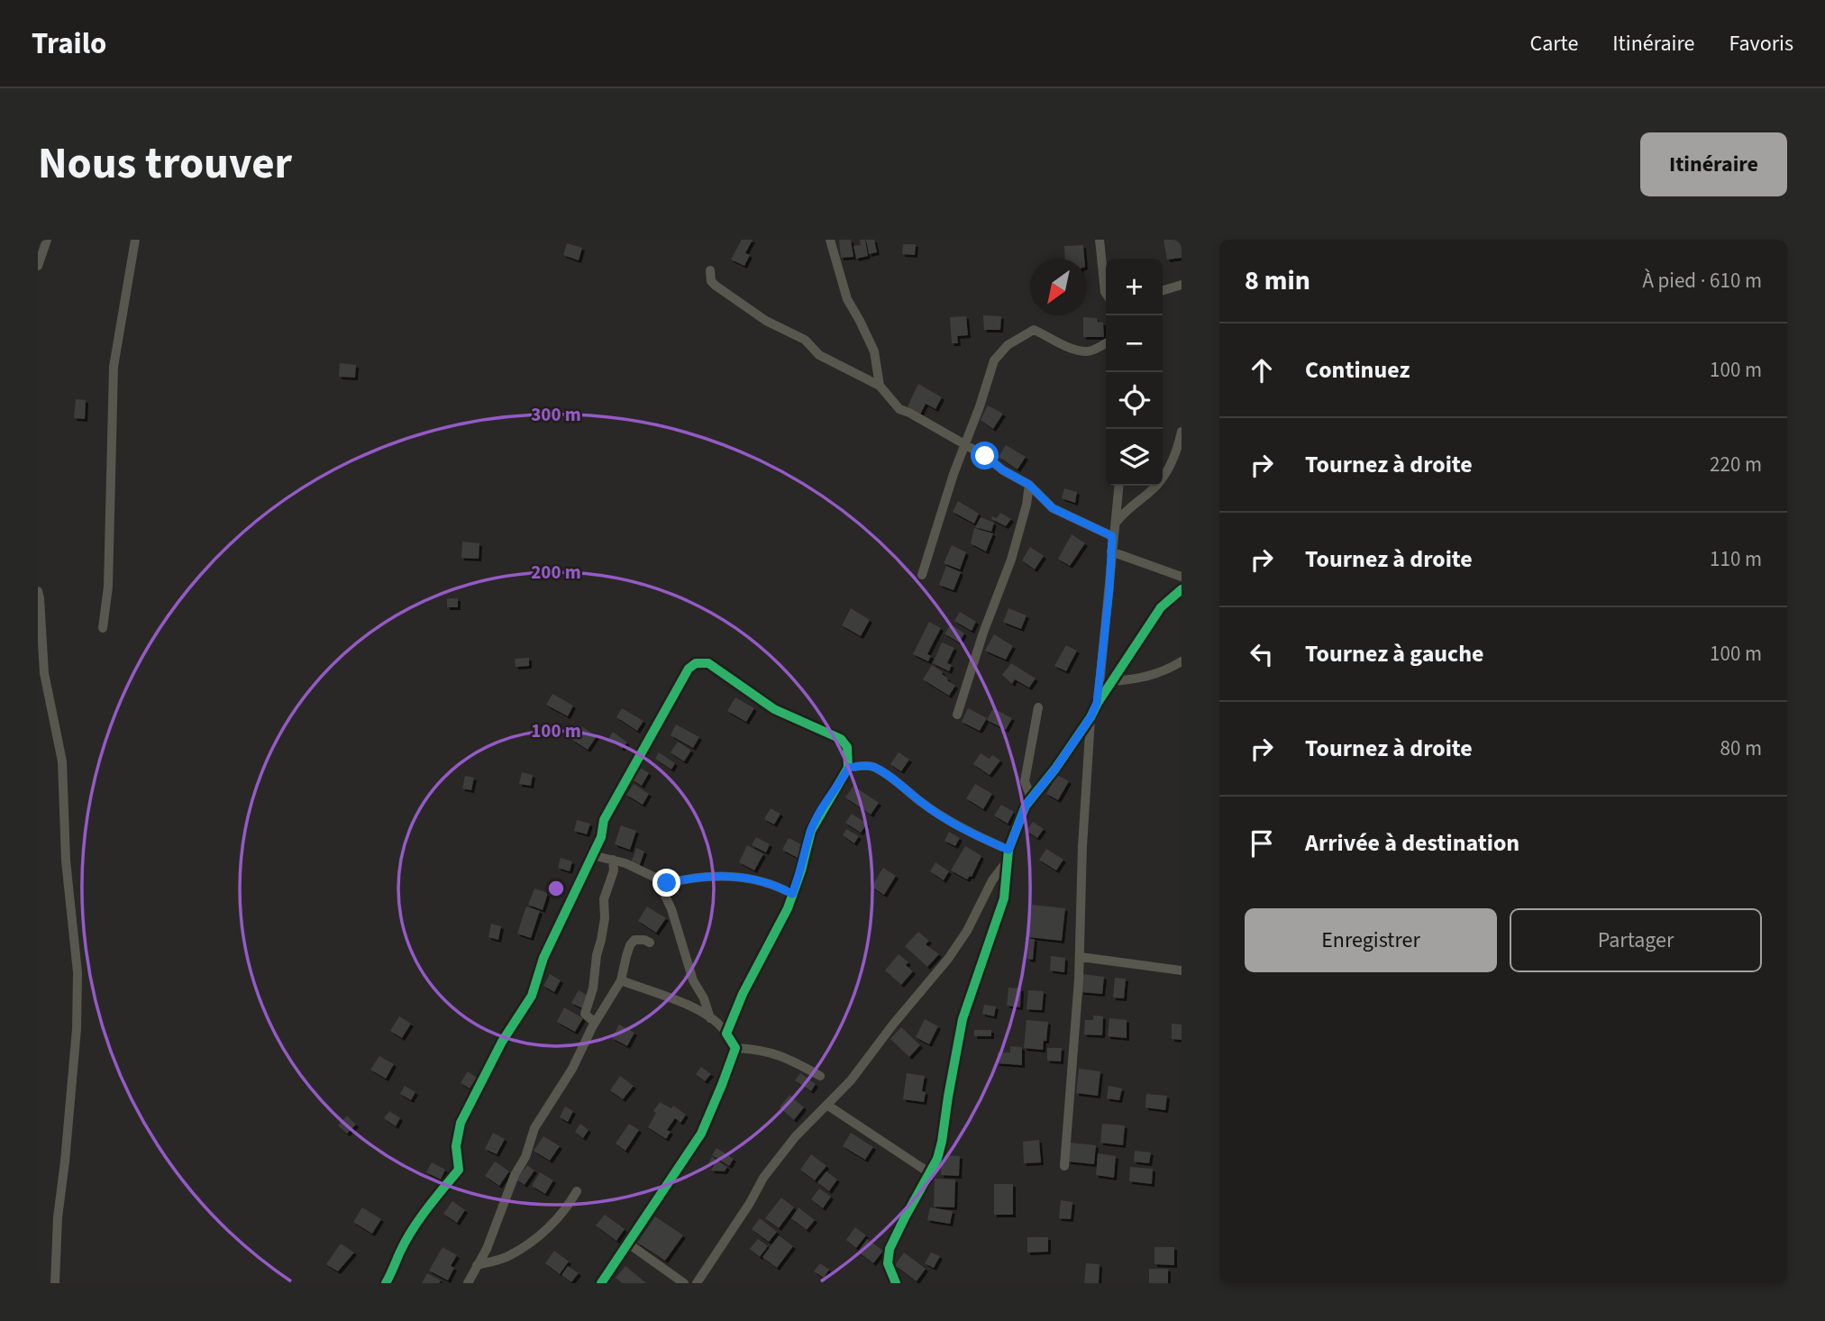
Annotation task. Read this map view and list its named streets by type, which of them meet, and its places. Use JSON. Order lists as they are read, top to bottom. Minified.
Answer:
{"north":"bottom left","page":{"header":"Trailo","nav":["Carte","Itinéraire","Favoris"],"title":"Nous trouver","buttons":["Itinéraire",["Enregistrer","Partager"]],"heading":["8 min","À pied · 610 m"],"map_buttons":["+","−"],"list":[["Continuez","100 m"],["Tournez à droite","220 m"],["Tournez à droite","110 m"],["Tournez à gauche","100 m"],["Tournez à droite","80 m"],"Arrivée à destination"]},"rings":["300 m","200 m","100 m"]}
